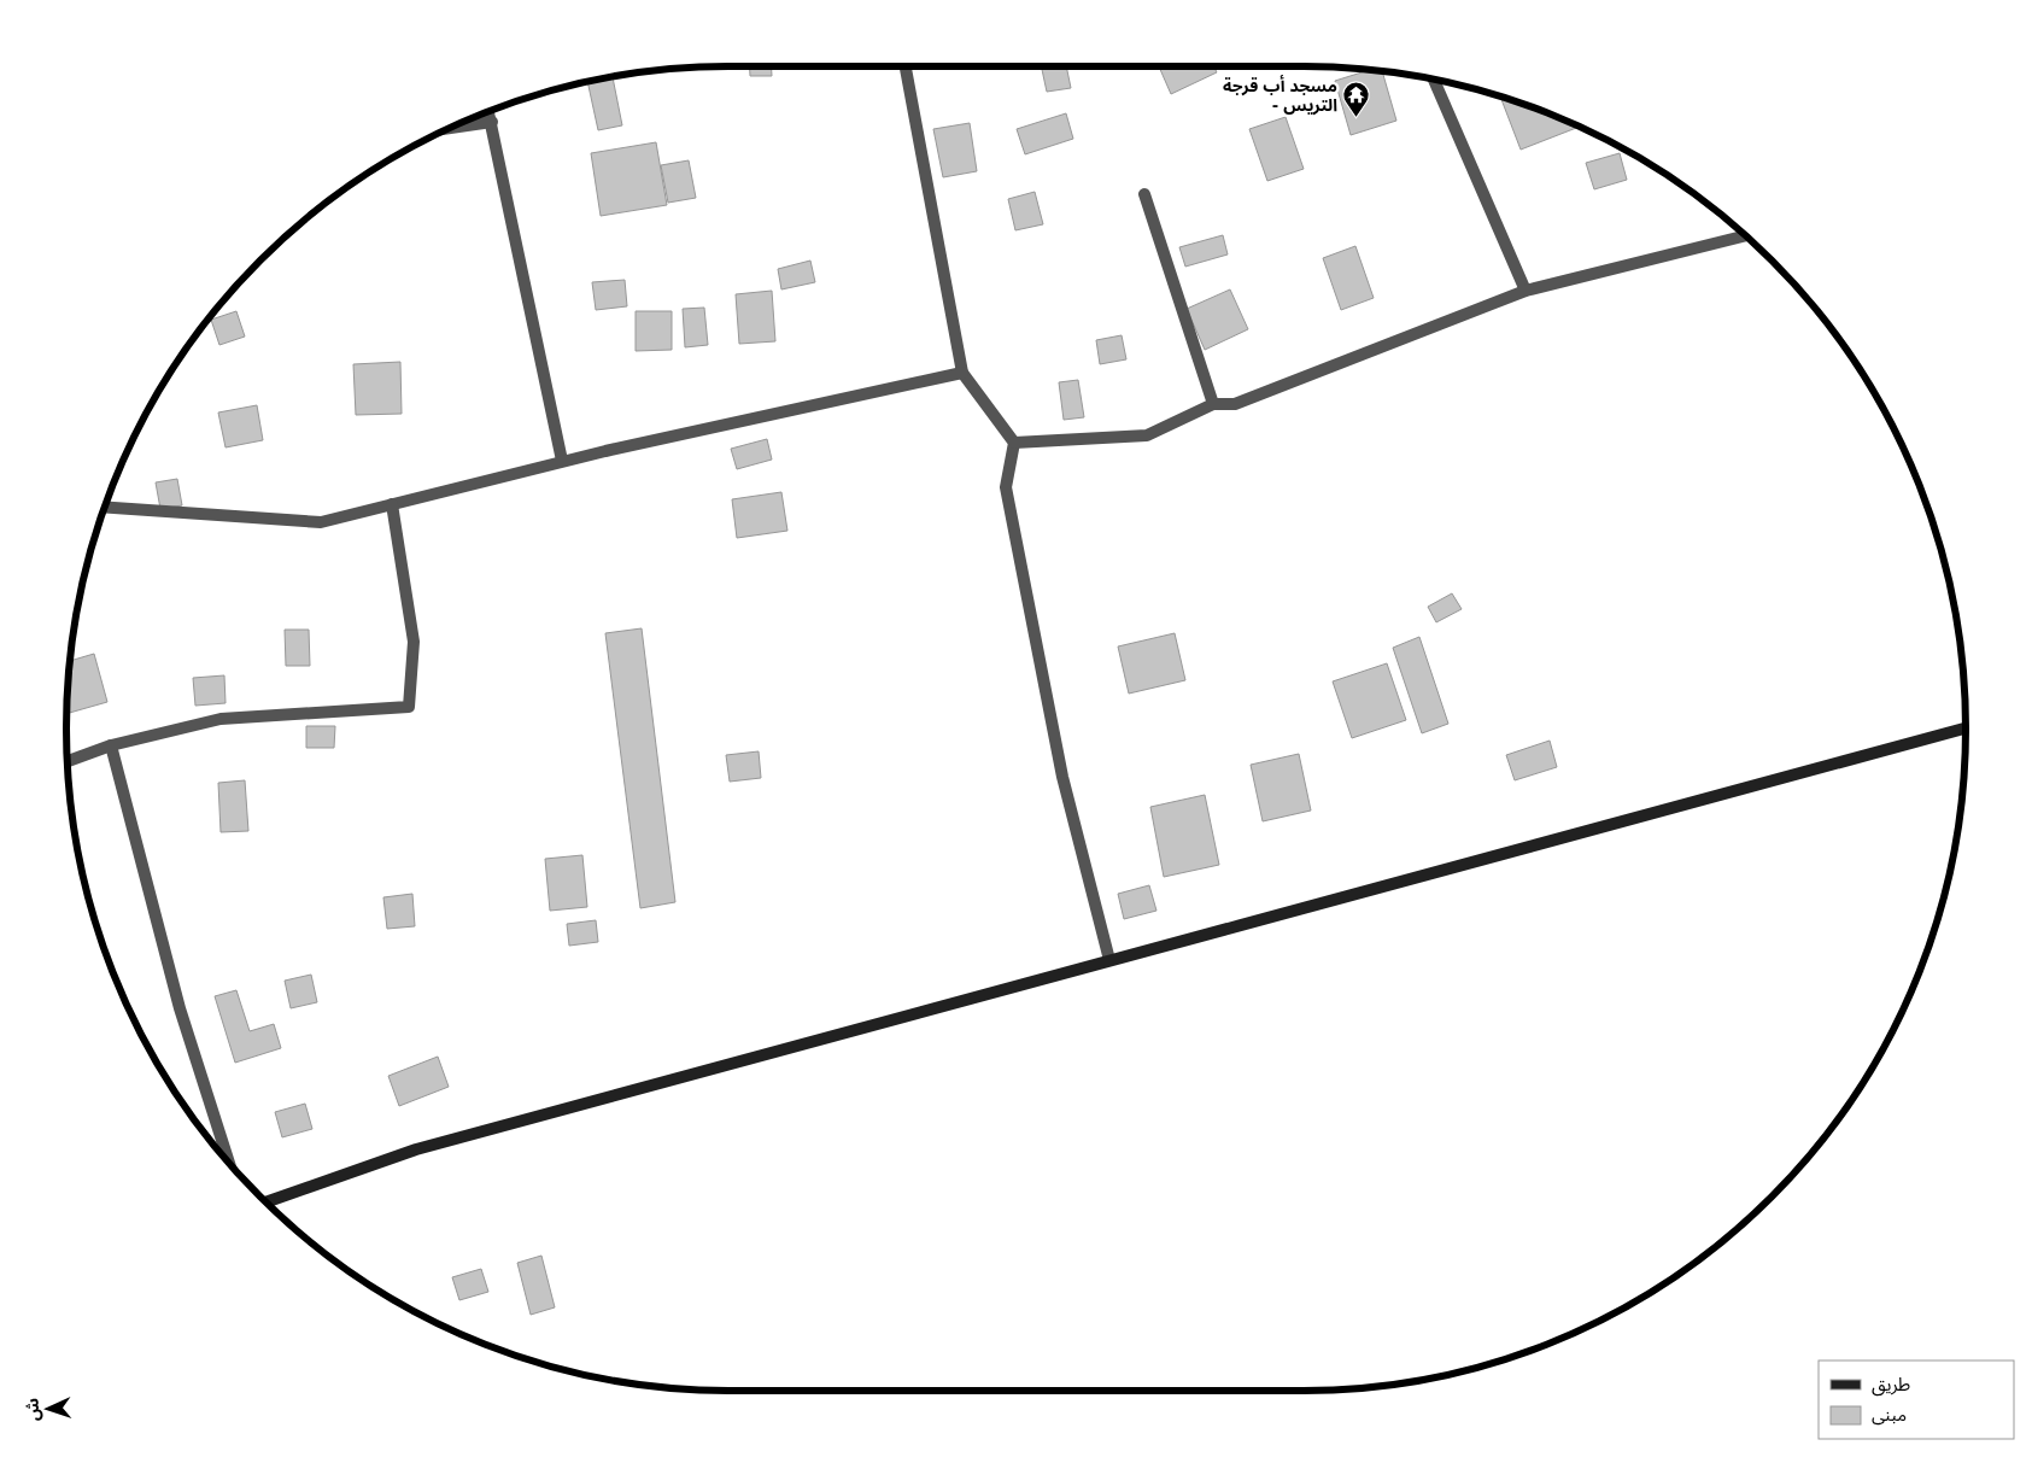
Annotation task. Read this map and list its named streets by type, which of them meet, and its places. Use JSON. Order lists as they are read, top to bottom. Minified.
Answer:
{"places":{"temple":["مسجد أب قرجة - التريس"]},"legend":["طريق","مبنى"],"north":"left"}
